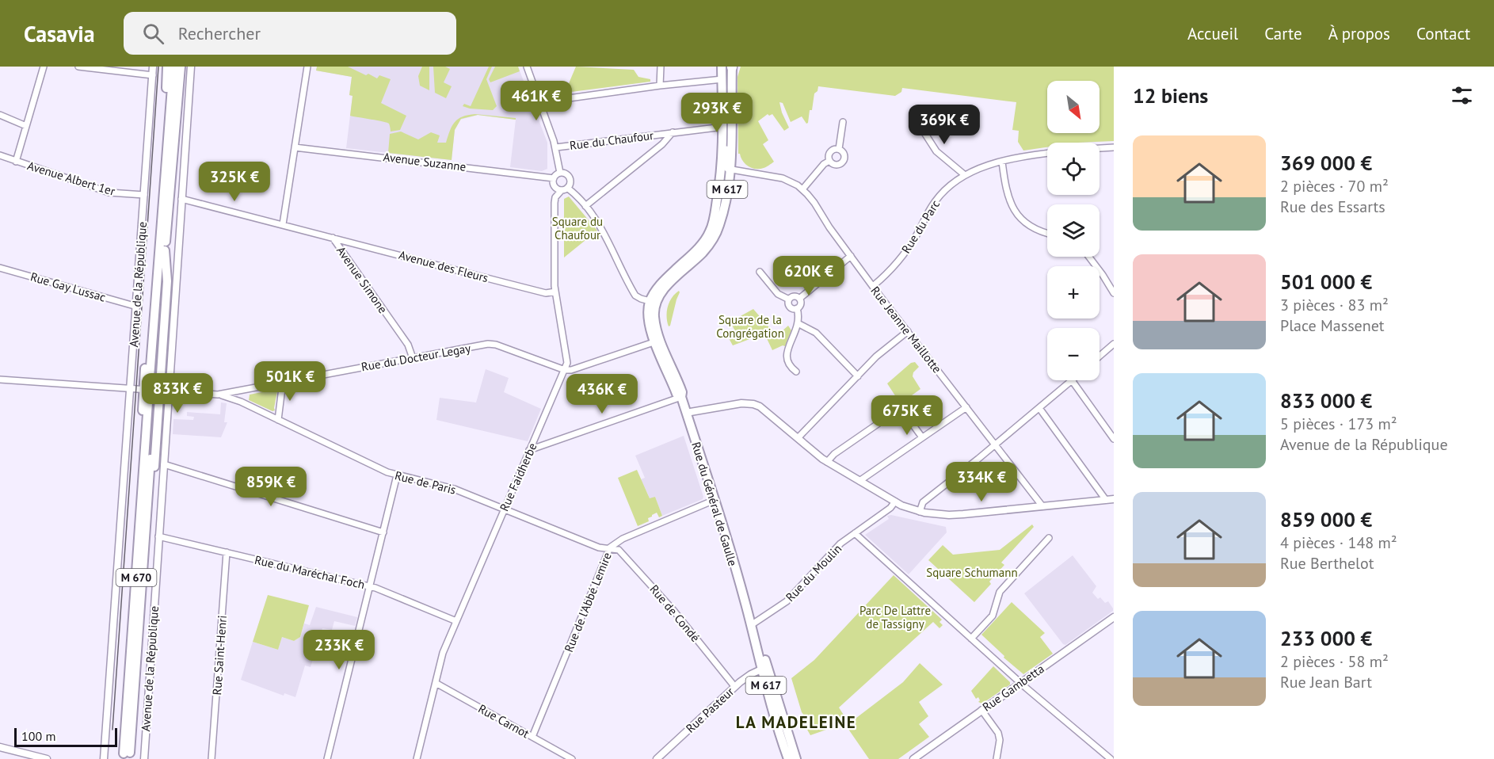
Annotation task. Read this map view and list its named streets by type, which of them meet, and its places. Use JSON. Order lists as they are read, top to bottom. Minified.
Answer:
{"streets":{"main road":["M 617","Avenue de la République","Rue du Général de Gaulle","M 670"],"street":["Rue du Chaufour","Avenue Suzanne","Avenue Albert 1er","Rue du Parc","Avenue des Fleurs","Avenue Simone","Rue Gay Lussac","Rue Jeanne Maillotte","Rue du Docteur Legay","Rue Faidherbe","Rue de Paris","Rue du Maréchal Foch","Rue du Moulin","Rue de l'Abbé Lemire","Rue de Condé","Rue Saint-Henri","Rue Gambetta","Rue Pasteur","Rue Carnot"]},"crossings":[["Rue du Chaufour","M 617"],["Avenue Suzanne","Rue Faidherbe"],["Avenue Albert 1er","Avenue de la République"],["M 617","Rue Jeanne Maillotte"],["M 617","Rue du Général de Gaulle"],["Rue du Parc","Rue Jeanne Maillotte"],["Avenue des Fleurs","Avenue Simone"],["Avenue des Fleurs","Rue Faidherbe"],["Avenue Simone","Avenue de la République"],["Avenue Simone","Rue du Docteur Legay"],["Avenue de la République","Rue Gay Lussac"],["Avenue de la République","Rue du Docteur Legay"],["Avenue de la République","Rue du Maréchal Foch"],["Rue du Docteur Legay","Rue Faidherbe"],["Rue du Docteur Legay","Rue de Paris"],["Rue Faidherbe","Rue de Paris"],["Rue Faidherbe","Rue du Maréchal Foch"],["Rue Faidherbe","Rue Carnot"],["Rue de Paris","Rue de l'Abbé Lemire"],["Rue de Paris","Rue de Condé"],["Rue du Général de Gaulle","Rue du Moulin"],["Rue du Général de Gaulle","Rue de l'Abbé Lemire"],["Rue du Général de Gaulle","Rue Pasteur"],["Rue du Maréchal Foch","Rue Saint-Henri"],["Rue de l'Abbé Lemire","Rue de Condé"],["Rue de l'Abbé Lemire","Rue Carnot"],["Rue de Condé","Rue Pasteur"]],"districts":["LA MADELEINE"],"parks":["Square du Chaufour","Square de la Congrégation","Square Schumann","Parc De Lattre de Tassigny"],"scale_bar":"100 m","north":"bottom right","page":{"header":"Casavia","search":"Rechercher","nav":["Accueil","Carte","À propos","Contact"],"heading":"12 biens","map_buttons":["+","−"],"price":["461K €","293K €","369K €","325K €","620K €","501K €","833K €","436K €","675K €","334K €","859K €","233K €"],"list":[{"name":"369 000 €","note":"2 pièces · 70 m² · Rue des Essarts"},{"name":"501 000 €","note":"3 pièces · 83 m² · Place Massenet"},{"name":"833 000 €","note":"5 pièces · 173 m² · Avenue de la République"},{"name":"859 000 €","note":"4 pièces · 148 m² · Rue Berthelot"},{"name":"233 000 €","note":"2 pièces · 58 m² · Rue Jean Bart"}],"scale":"100 m"}}
